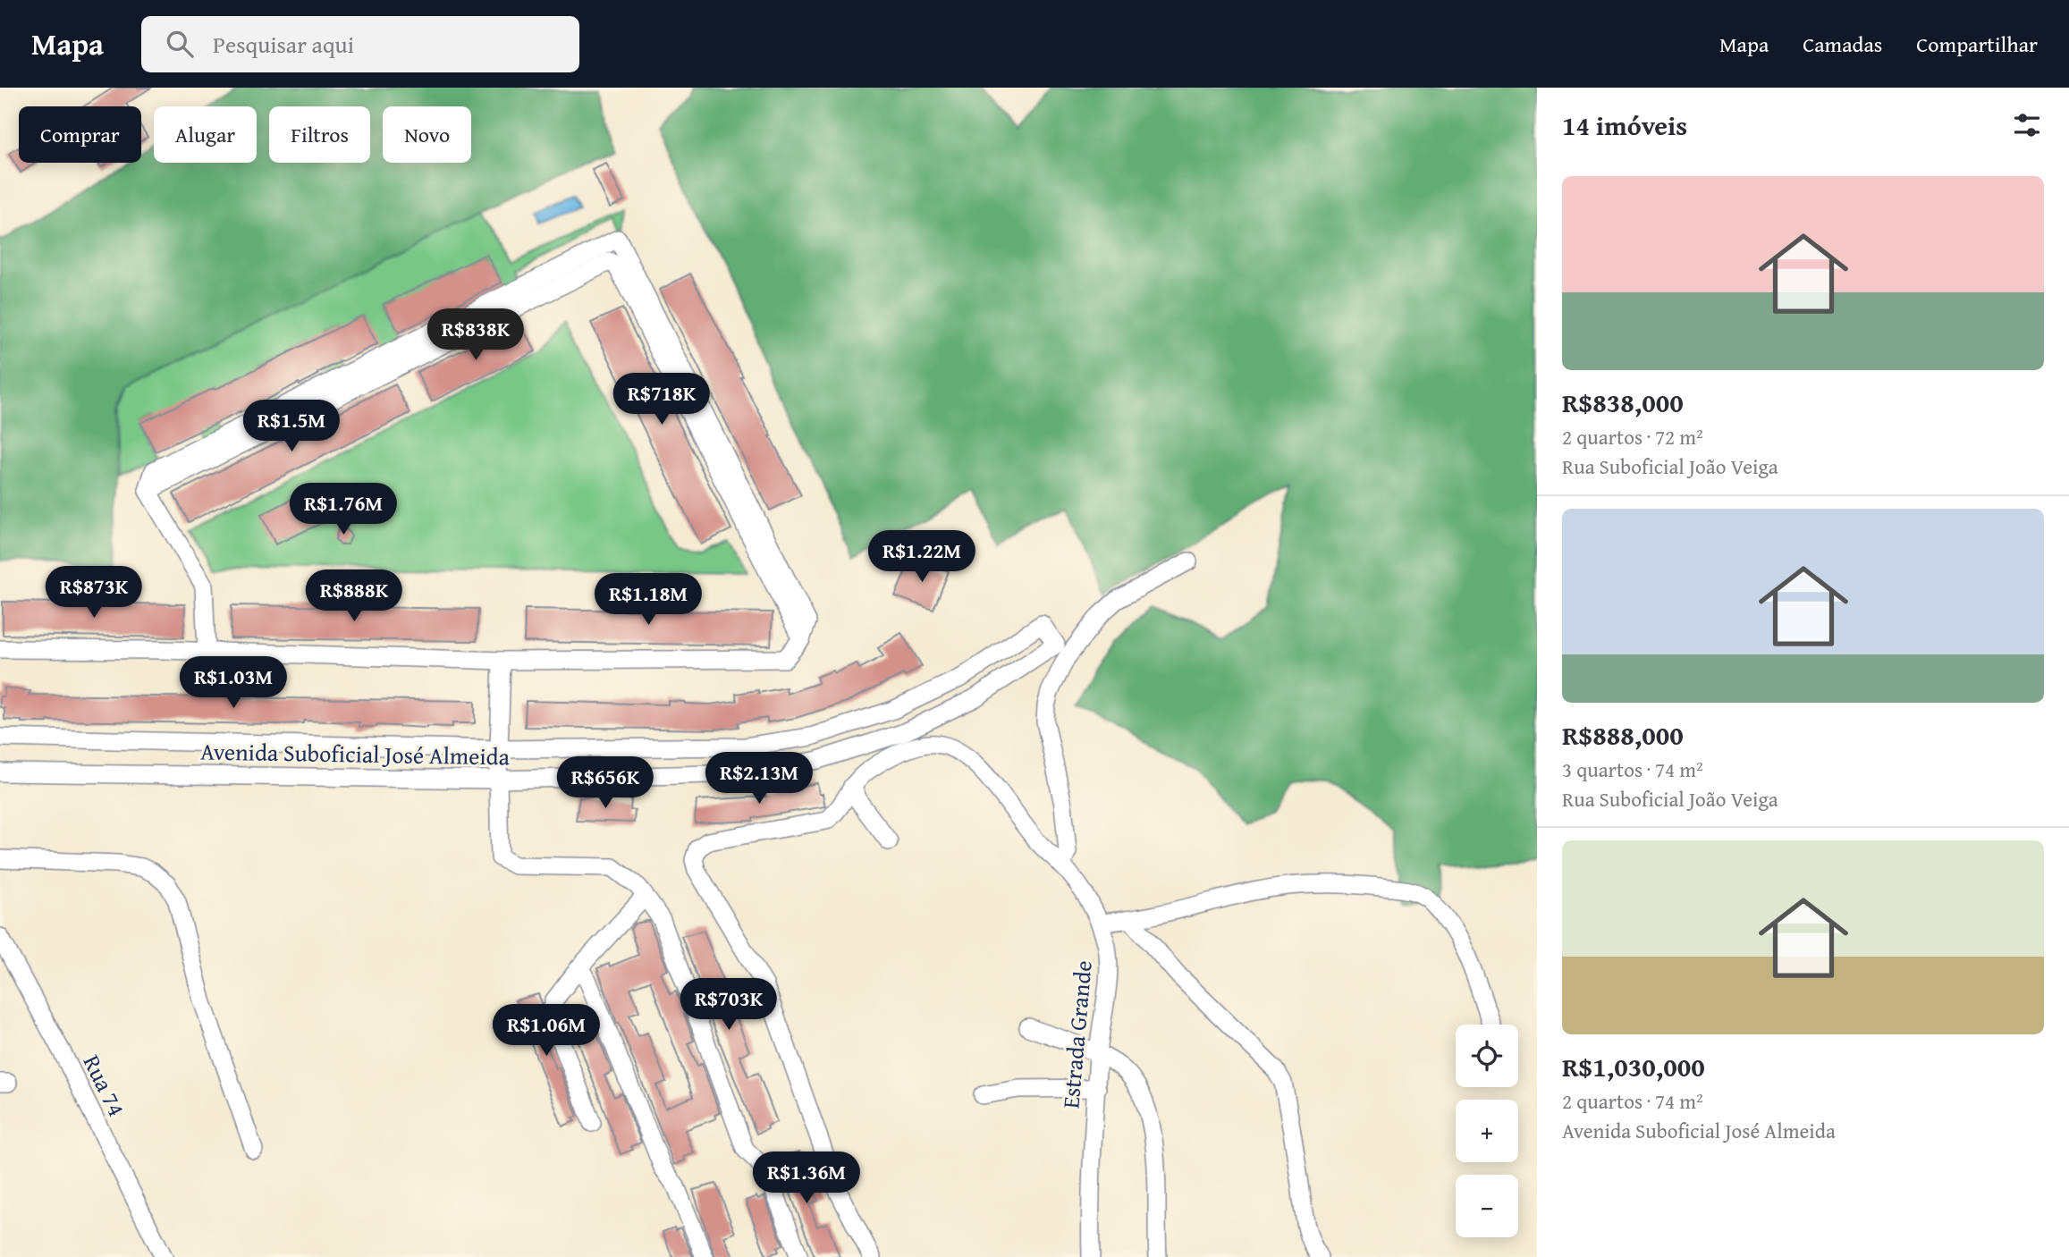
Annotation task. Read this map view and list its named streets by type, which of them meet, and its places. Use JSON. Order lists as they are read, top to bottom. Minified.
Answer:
{"streets":{"street":["Avenida Suboficial José Almeida","Estrada Grande","Rua 74"]},"page":{"header":"Mapa","search":"Pesquisar aqui","nav":["Mapa","Camadas","Compartilhar"],"heading":"14 imóveis","chip":["Comprar","Alugar","Filtros","Novo"],"list":[{"name":"R$838,000","note":"2 quartos · 72 m² · Rua Suboficial João Veiga"},{"name":"R$888,000","note":"3 quartos · 74 m² · Rua Suboficial João Veiga"},{"name":"R$1,030,000","note":"2 quartos · 74 m² · Avenida Suboficial José Almeida"}],"price":["R$838K","R$718K","R$1.5M","R$1.76M","R$1.22M","R$873K","R$888K","R$1.18M","R$1.03M","R$2.13M","R$656K","R$703K","R$1.06M","R$1.36M"],"map_buttons":["+","−"]}}
